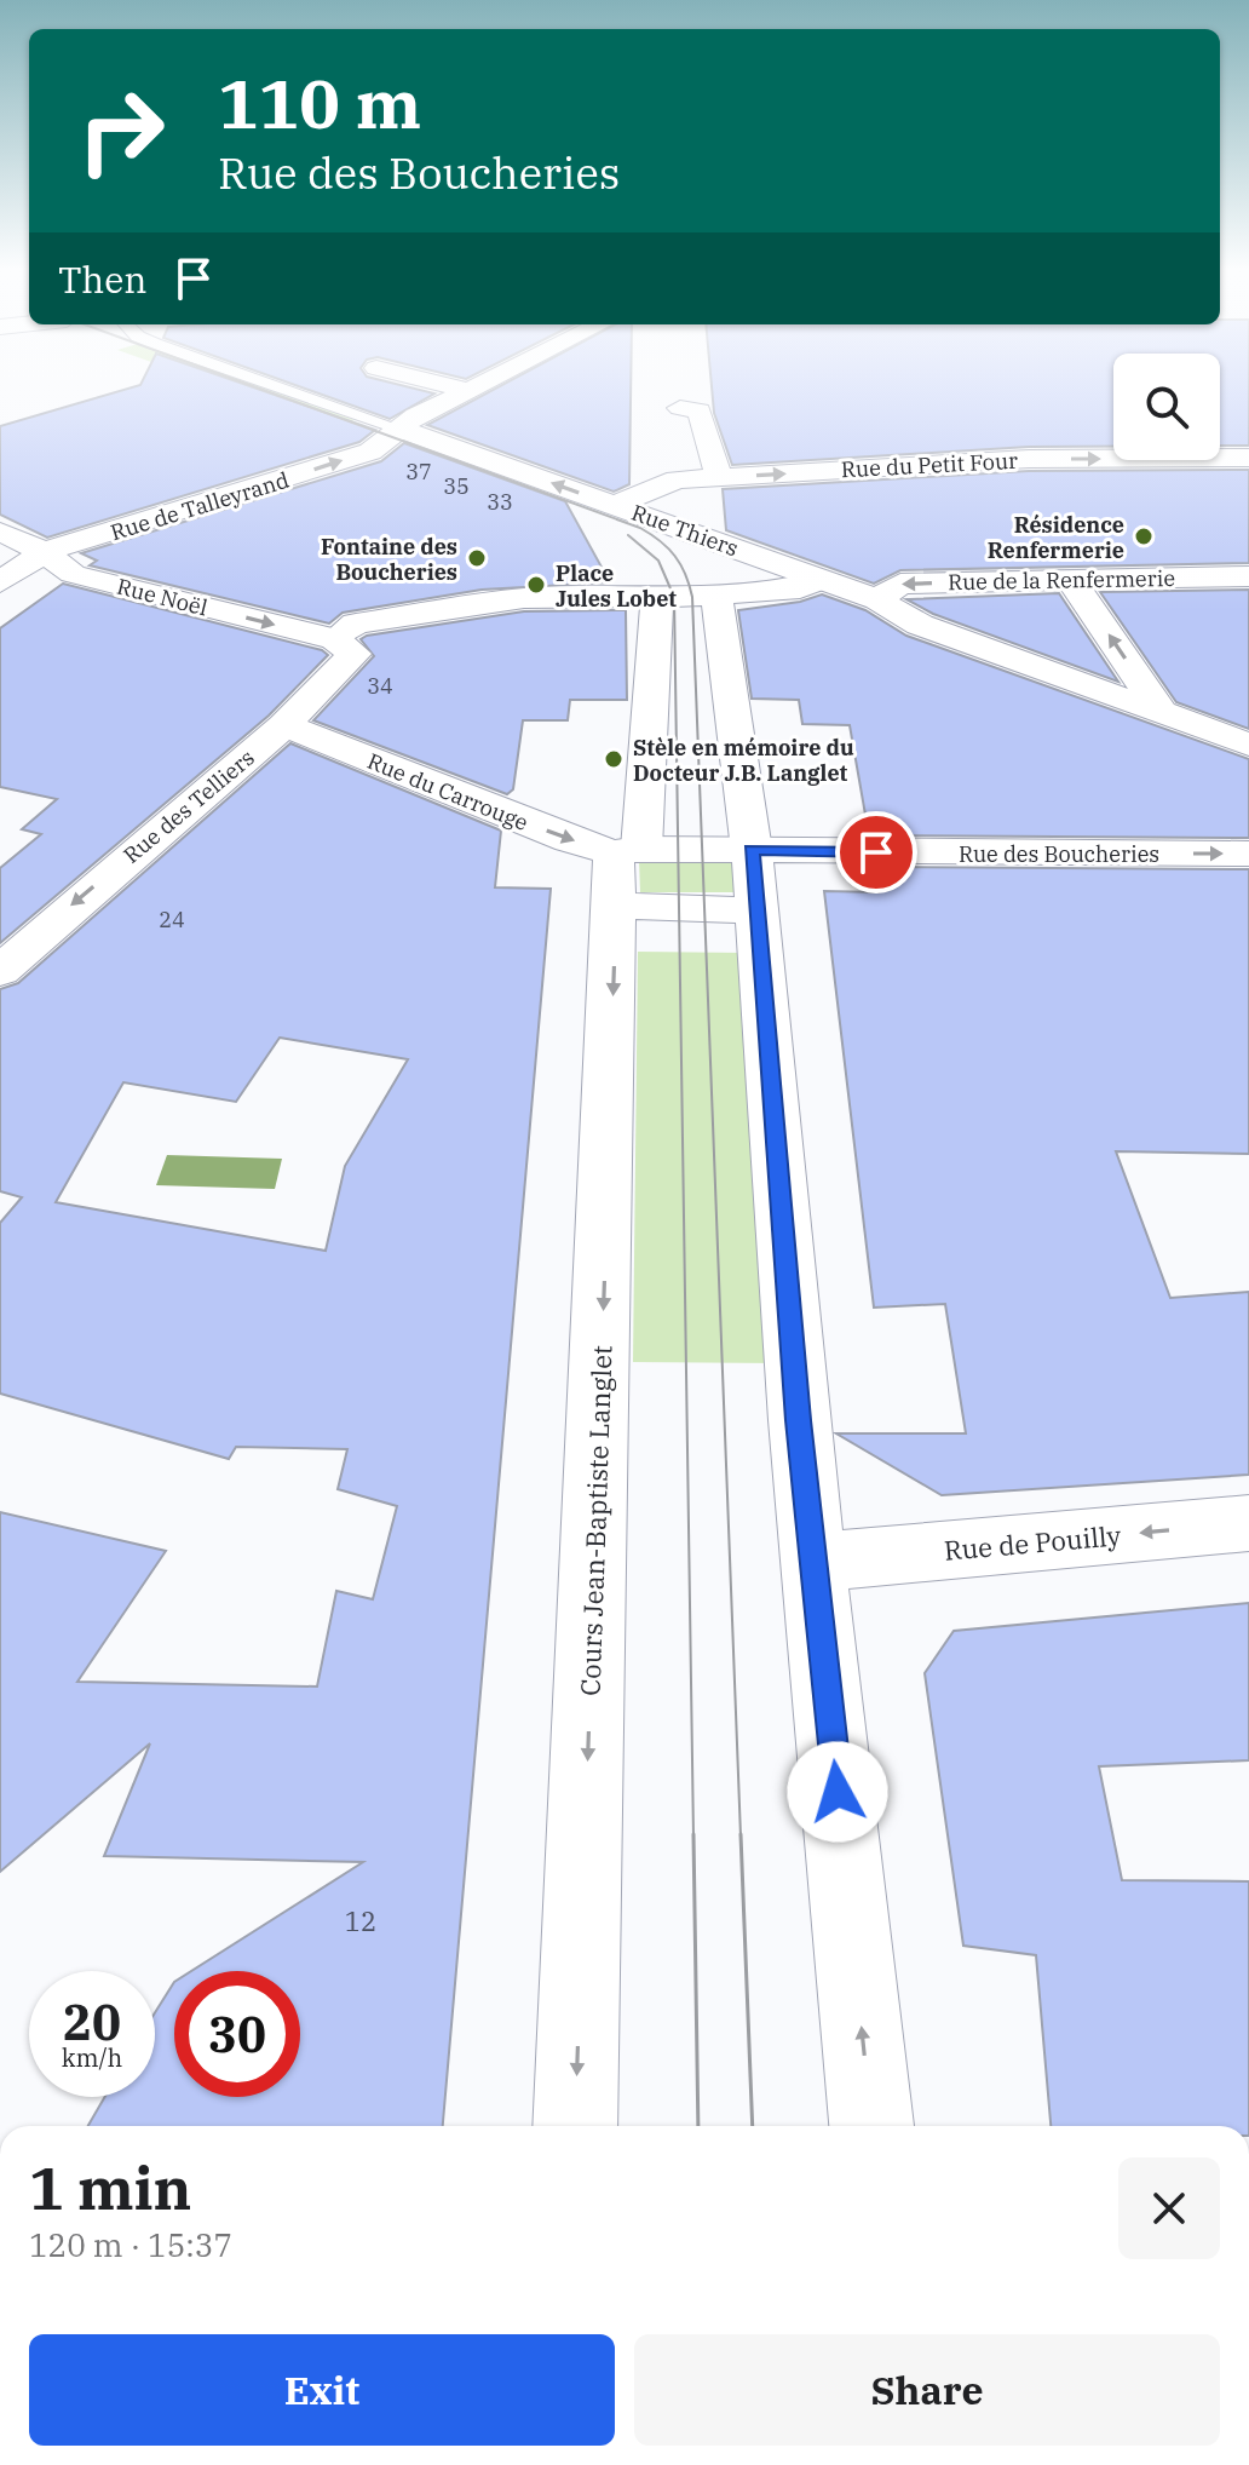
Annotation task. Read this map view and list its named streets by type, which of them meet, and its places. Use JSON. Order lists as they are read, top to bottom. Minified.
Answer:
{"streets":{"street":["Rue du Petit Four","Rue de Talleyrand","Rue Thiers","Rue de la Renfermerie","Rue Noël","Rue du Carrouge","Rue des Telliers","Rue des Boucheries","Cours Jean-Baptiste Langlet","Rue de Pouilly"]},"crossings":[["Rue du Petit Four","Rue Thiers"],["Rue de Talleyrand","Rue Thiers"],["Rue de Talleyrand","Rue Noël"],["Rue Thiers","Rue de la Renfermerie"],["Rue Noël","Rue des Telliers"],["Rue du Carrouge","Rue des Telliers"],["Rue du Carrouge","Cours Jean-Baptiste Langlet"]],"one_way":["Rue du Petit Four","Rue de la Renfermerie","Rue Noël","Rue du Carrouge","Rue des Telliers","Rue des Boucheries","Rue de Pouilly"],"places":["Résidence Renfermerie","Fontaine des Boucheries","Place Jules Lobet","Stèle en mémoire du Docteur J.B. Langlet"],"house_numbers":["37","35","33","34","24","12"],"page":{"turn":["110 m","Rue des Boucheries"],"then":"Then","speed":"20 km/h","limit":"30","heading":["1 min","120 m · 15:37"],"buttons":["Exit","Share"]}}
